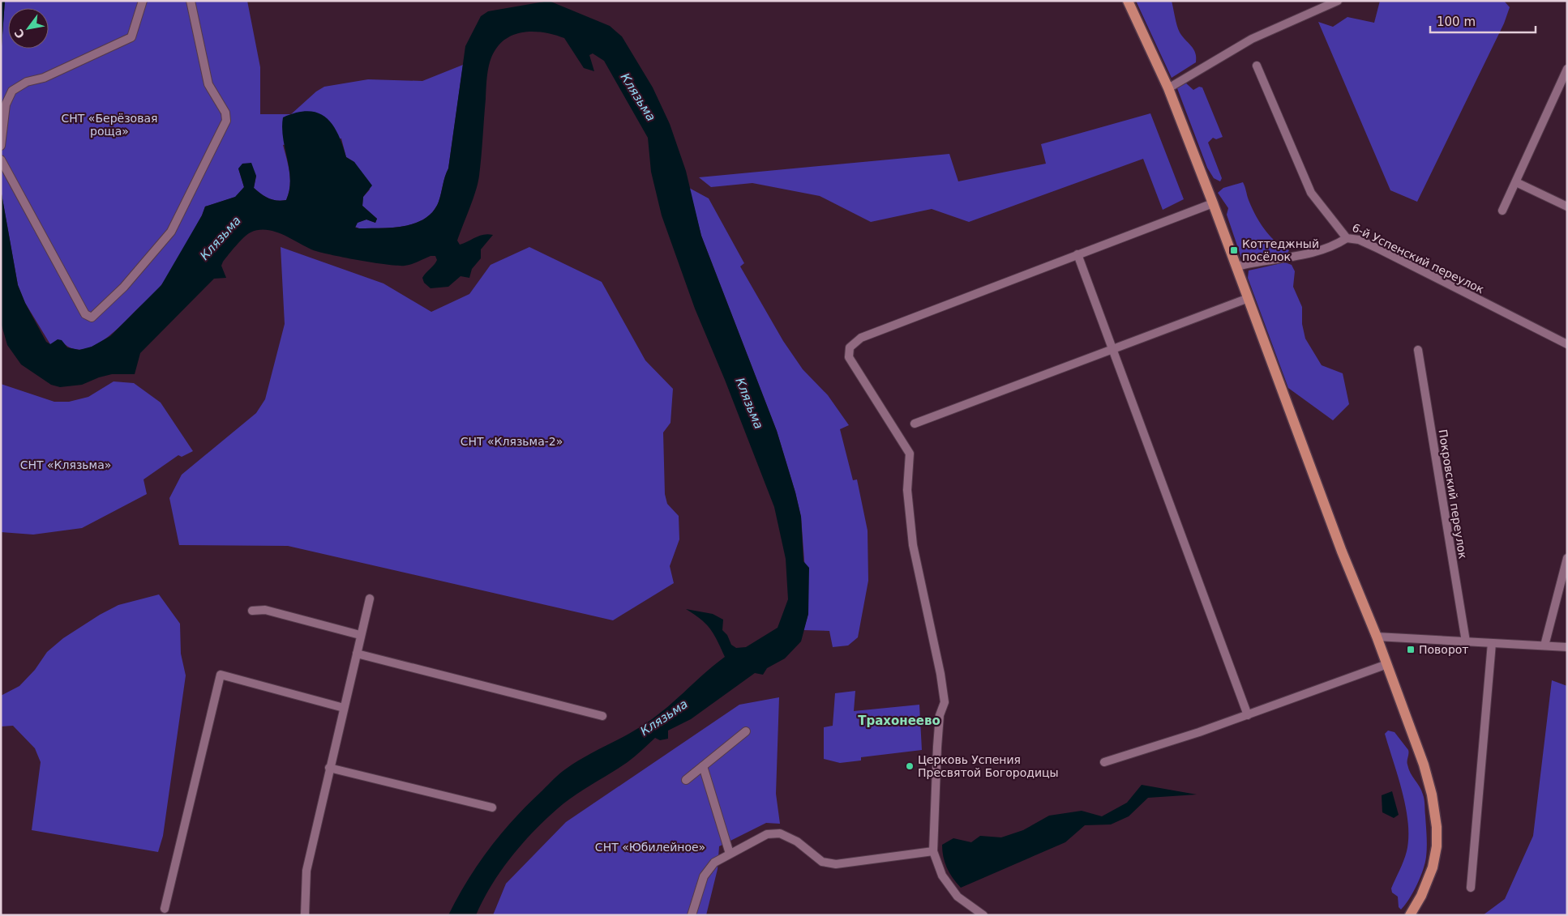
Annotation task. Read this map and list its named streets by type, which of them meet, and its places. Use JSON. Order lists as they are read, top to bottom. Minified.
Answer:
{"streets":{"street":["6-й Успенский переулок","Покровский переулок"]},"districts":["Трахонеево"],"water":["Клязьма"],"parks":["СНТ «Берёзовая роща»","СНТ «Клязьма-2»","СНТ «Клязьма»","СНТ «Юбилейное»"],"places":{"transit":["Коттеджный посёлок","Поворот"],"other":["Церковь Успения Пресвятой Богородицы"]},"scale_bar":"100 m","north":"bottom left"}
